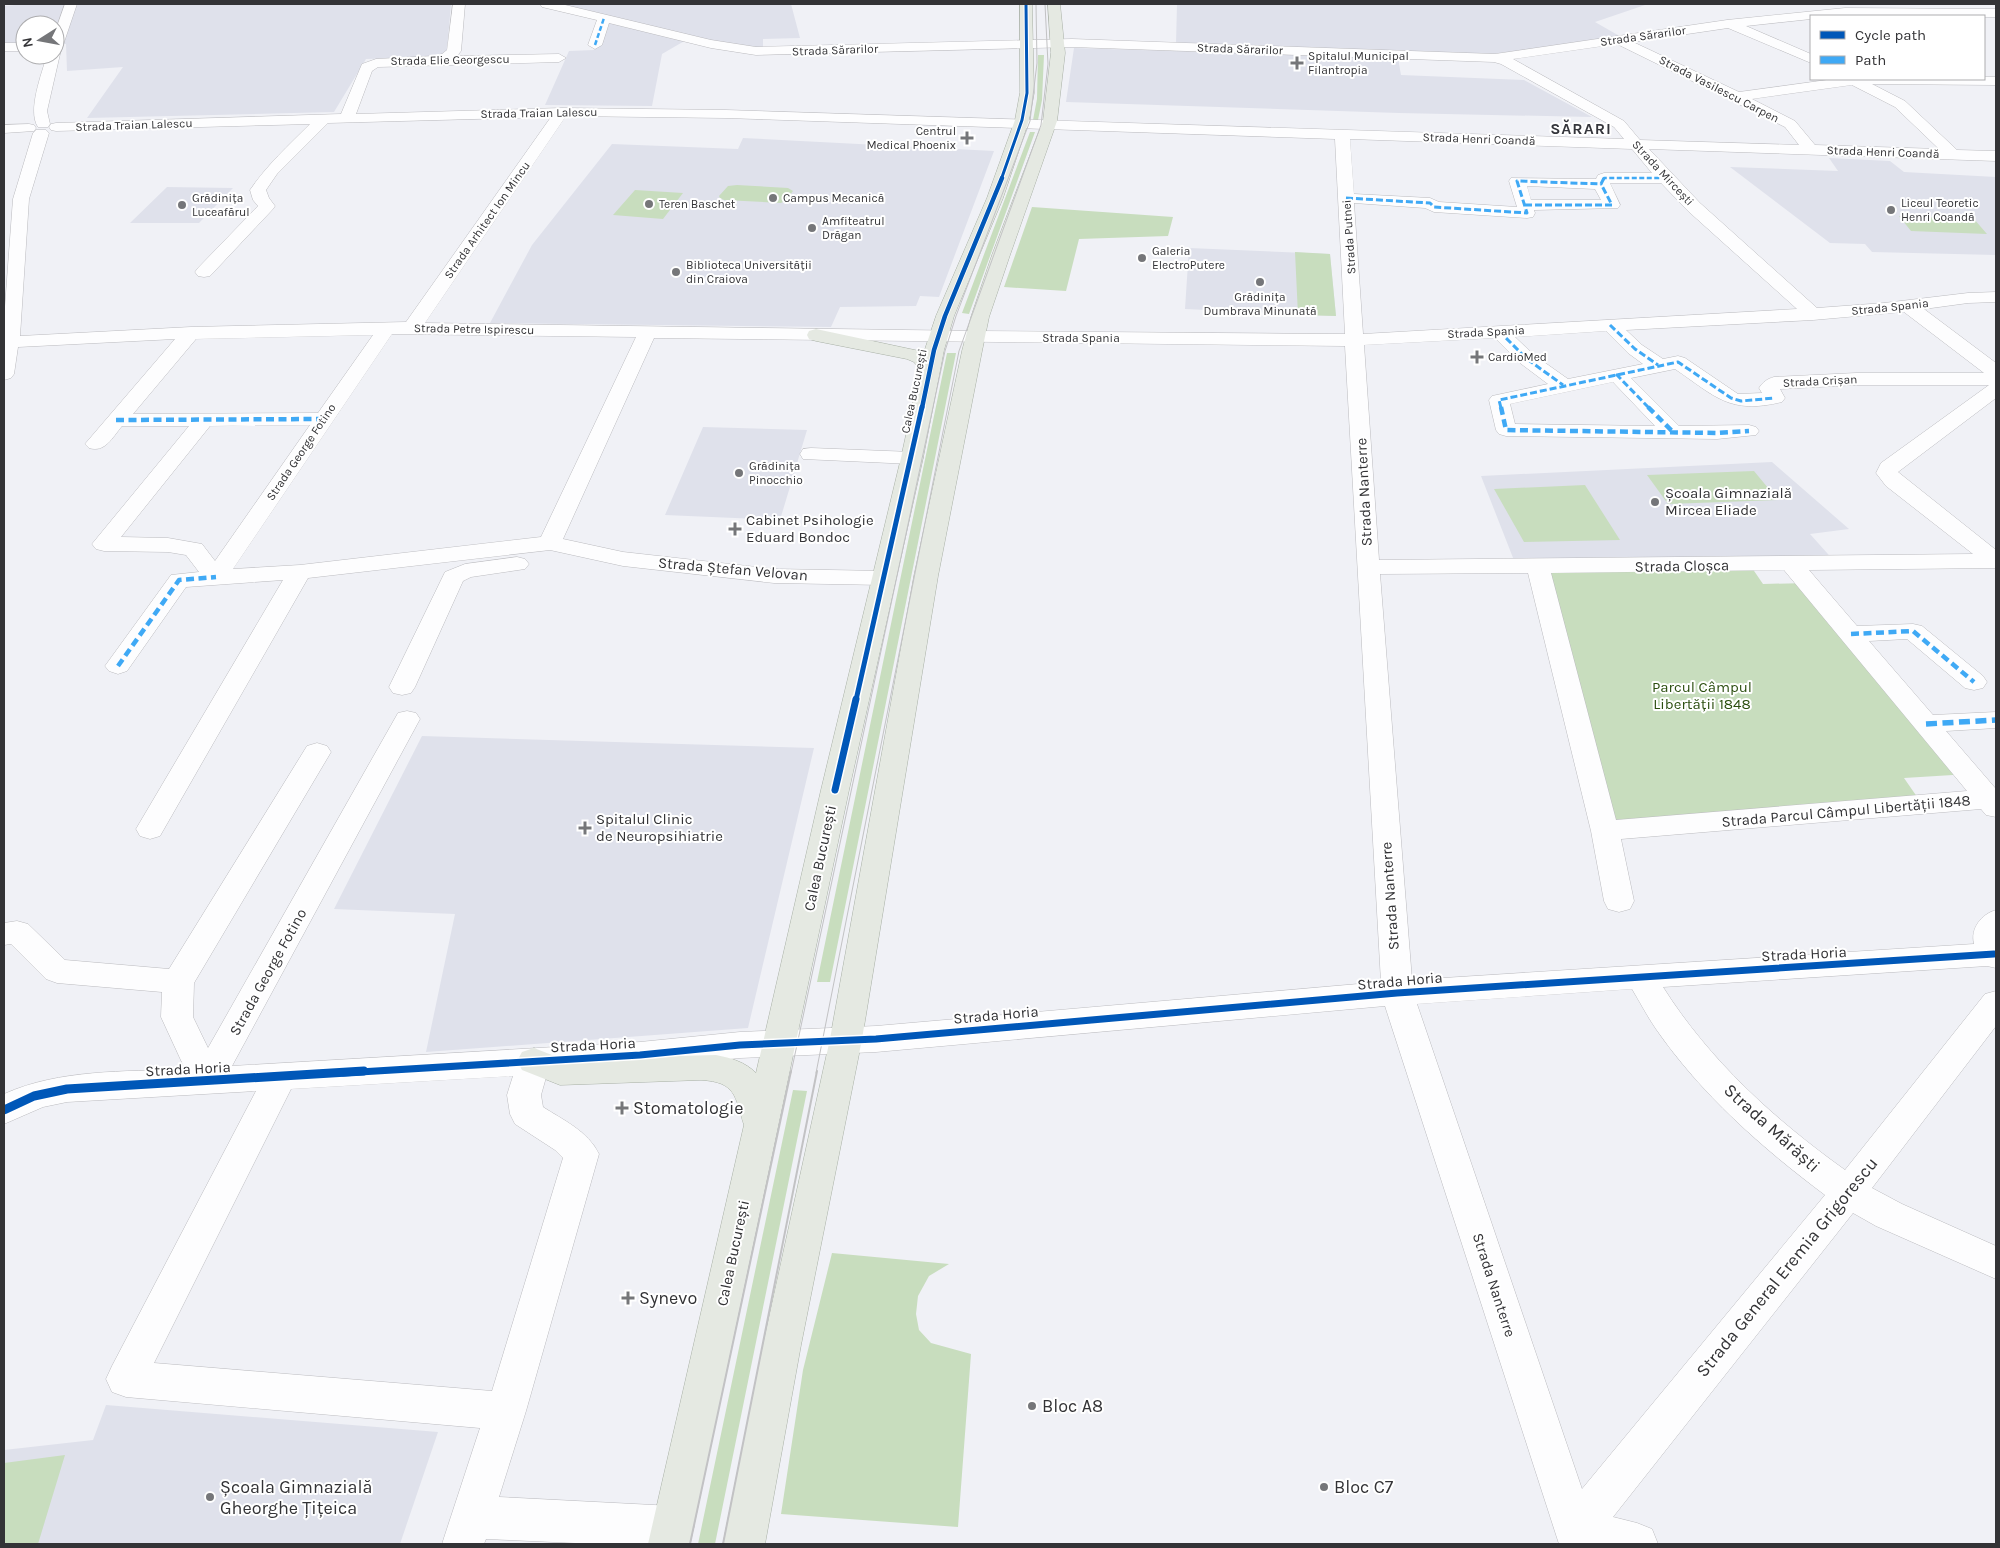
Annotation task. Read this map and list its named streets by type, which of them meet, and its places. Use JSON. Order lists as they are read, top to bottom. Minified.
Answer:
{"streets":{"main road":["Calea București"],"street":["Strada Sărarilor","Strada Elie Georgescu","Strada Vasilescu Carpen","Strada Traian Lalescu","Strada Henri Coandă","Strada Mircești","Strada Arhitect Ion Mincu","Strada Putnei","Strada Spania","Strada Petre Ispirescu","Strada Crișan","Strada George Fotino","Strada Nanterre","Strada Cloșca","Strada Ștefan Velovan","Strada Parcul Câmpul Libertății 1848","Strada Horia","Strada Mărăști","Strada General Eremia Grigorescu"]},"crossings":[["Strada Sărarilor","Strada Vasilescu Carpen"],["Strada Sărarilor","Strada Mircești"],["Strada Sărarilor","Calea București"],["Strada Elie Georgescu","Strada Traian Lalescu"],["Strada Vasilescu Carpen","Strada Henri Coandă"],["Strada Traian Lalescu","Strada Henri Coandă"],["Strada Traian Lalescu","Strada Arhitect Ion Mincu"],["Strada Traian Lalescu","Calea București"],["Strada Henri Coandă","Strada Mircești"],["Strada Henri Coandă","Strada Putnei"],["Strada Henri Coandă","Calea București"],["Strada Mircești","Strada Spania"],["Strada Arhitect Ion Mincu","Strada Petre Ispirescu"],["Strada Putnei","Strada Spania"],["Strada Putnei","Strada Nanterre"],["Strada Spania","Strada Petre Ispirescu"],["Strada Spania","Calea București"],["Strada Spania","Strada Nanterre"],["Strada Petre Ispirescu","Calea București"],["Strada Petre Ispirescu","Strada George Fotino"],["Calea București","Strada Ștefan Velovan"],["Calea București","Strada Horia"],["Strada George Fotino","Strada Horia"],["Strada Nanterre","Strada Cloșca"],["Strada Nanterre","Strada Horia"],["Strada Nanterre","Strada General Eremia Grigorescu"],["Strada Cloșca","Strada Parcul Câmpul Libertății 1848"],["Strada Horia","Strada Mărăști"],["Strada Mărăști","Strada General Eremia Grigorescu"]],"districts":["SĂRARI"],"parks":["Parcul Câmpul Libertății 1848"],"places":{"health":["Spitalul Municipal Filantropia","Centrul Medical Phoenix","CardioMed","Cabinet Psihologie Eduard Bondoc","Spitalul Clinic de Neuropsihiatrie","Stomatologie","Synevo"],"other":["Campus Mecanică","Teren Baschet","Grădinița Luceafărul","Liceul Teoretic Henri Coandă","Amfiteatrul Drăgan","Galeria ElectroPutere","Biblioteca Universității din Craiova","Grădinița Dumbrava Minunată","Grădinița Pinocchio","Școala Gimnazială Mircea Eliade","Bloc A8","Bloc C7","Școala Gimnazială Gheorghe Țițeica"]},"legend":["Cycle path","Path"],"north":"left"}
